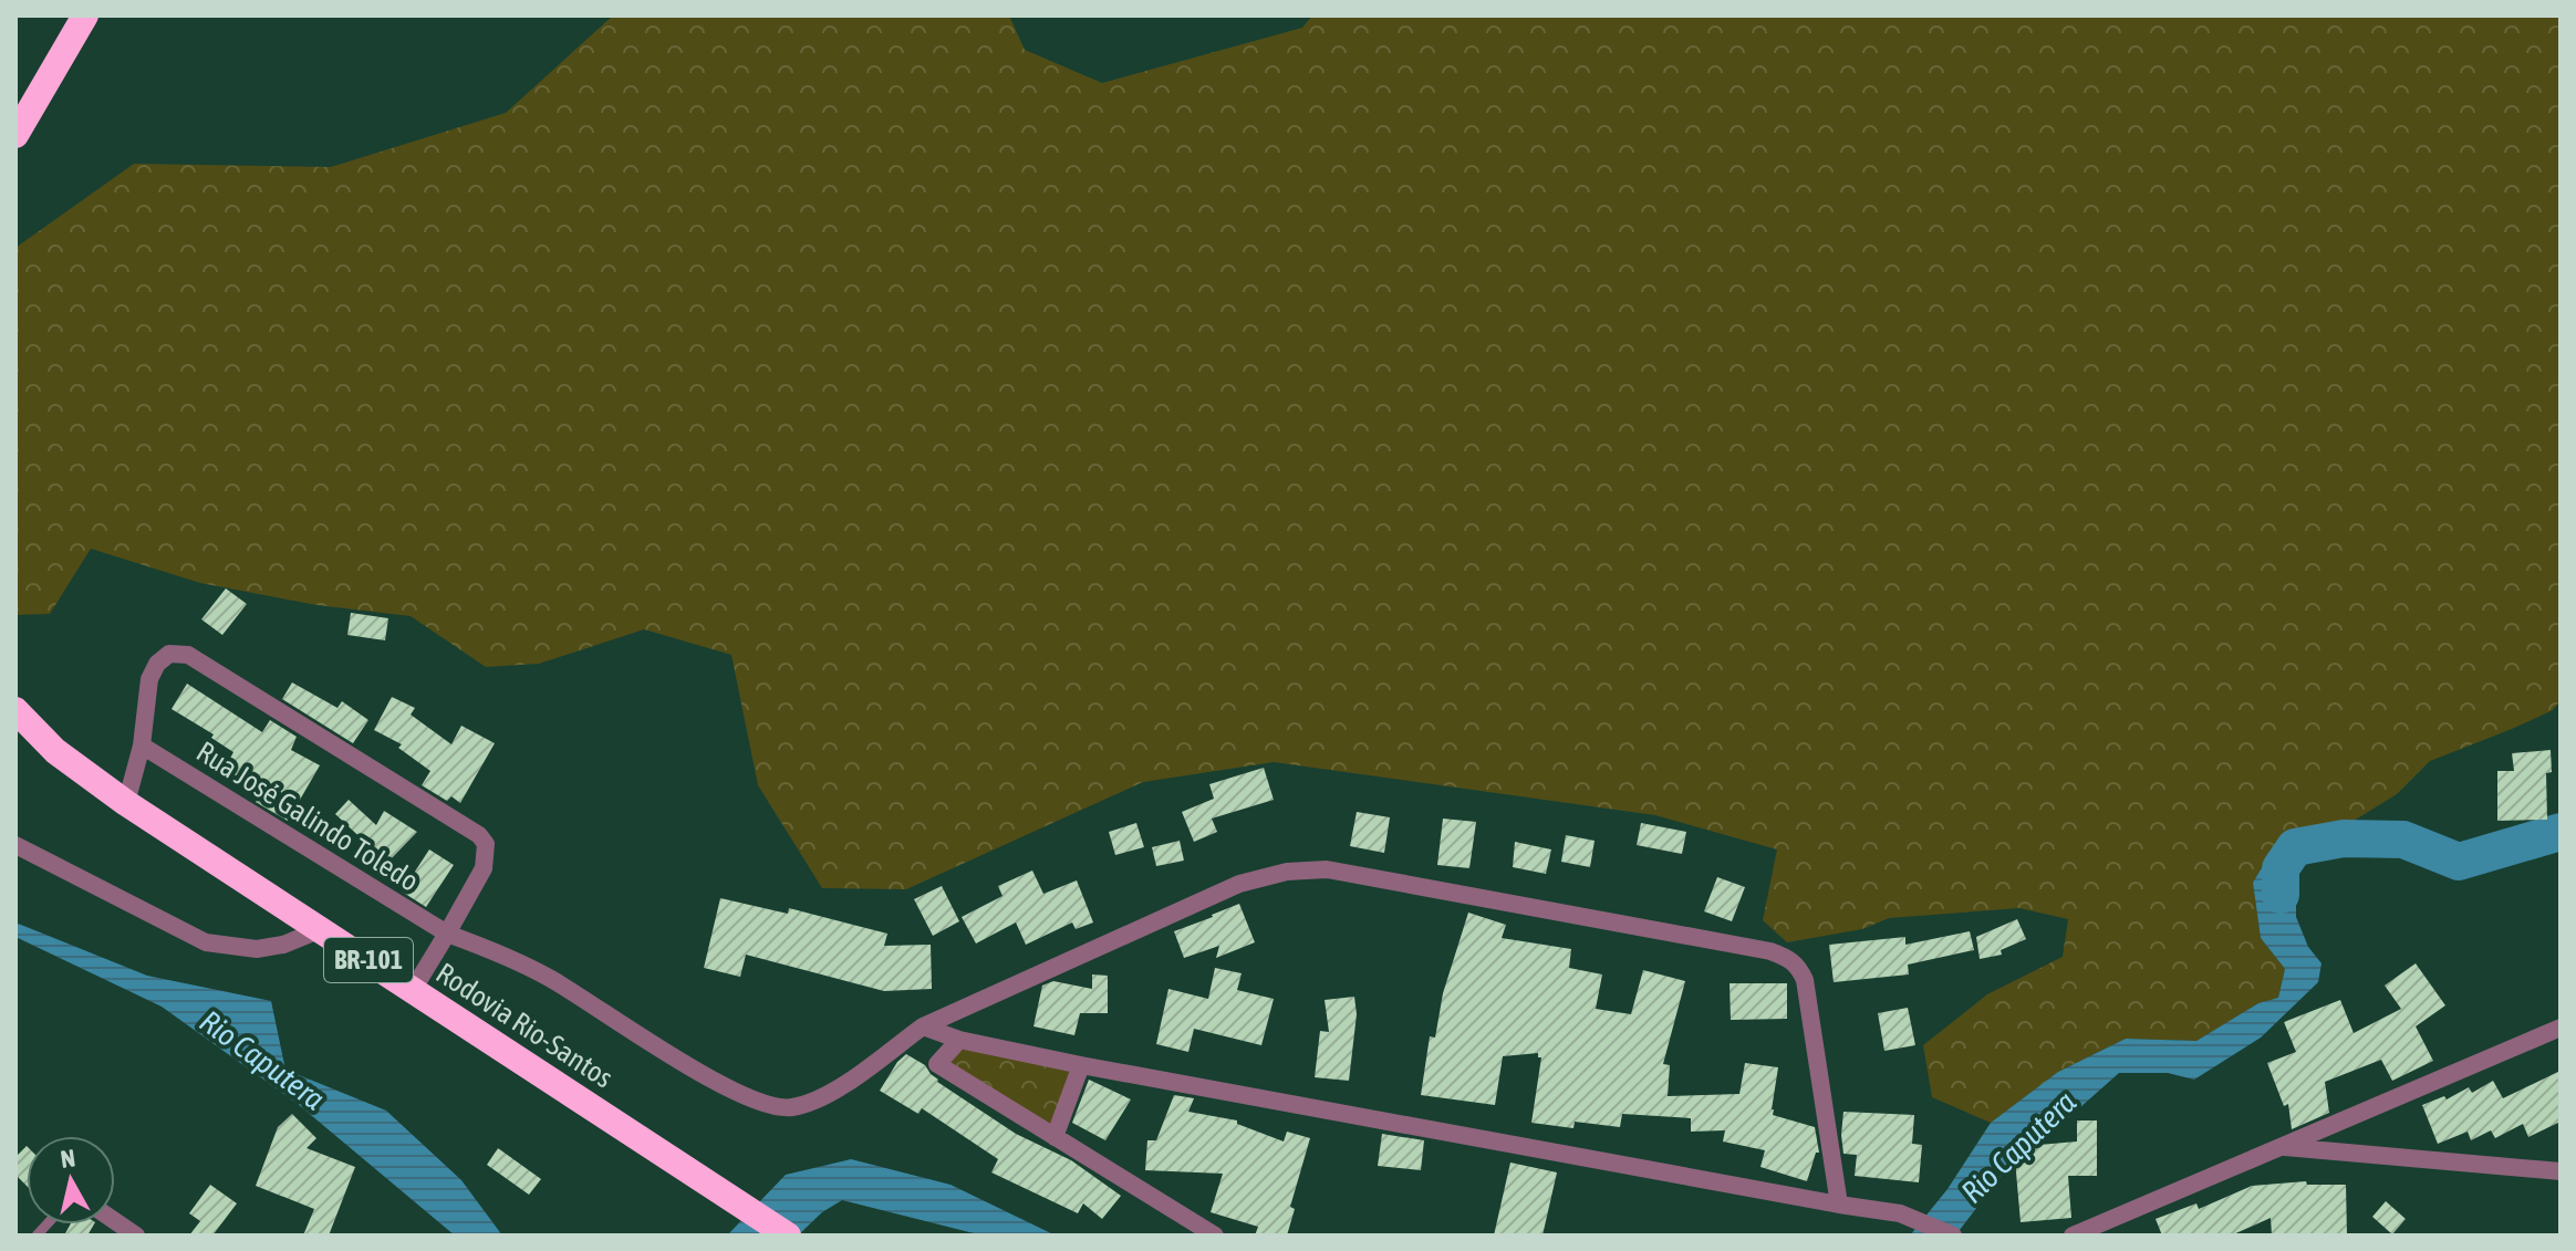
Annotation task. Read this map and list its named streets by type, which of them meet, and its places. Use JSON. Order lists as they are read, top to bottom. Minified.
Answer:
{"streets":{"highway":["BR-101","Rodovia Rio-Santos"],"street":["Rua José Galindo Toledo"]},"water":["Rio Caputera"],"north":"top"}
